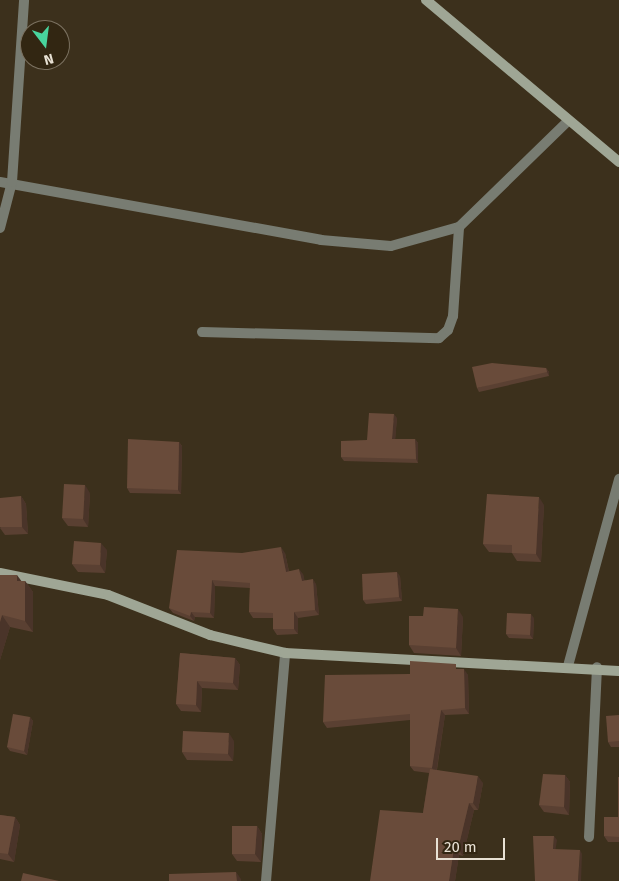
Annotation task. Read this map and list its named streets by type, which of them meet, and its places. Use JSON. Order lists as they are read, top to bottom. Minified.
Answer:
{"scale_bar":"20 m","north":"bottom"}
